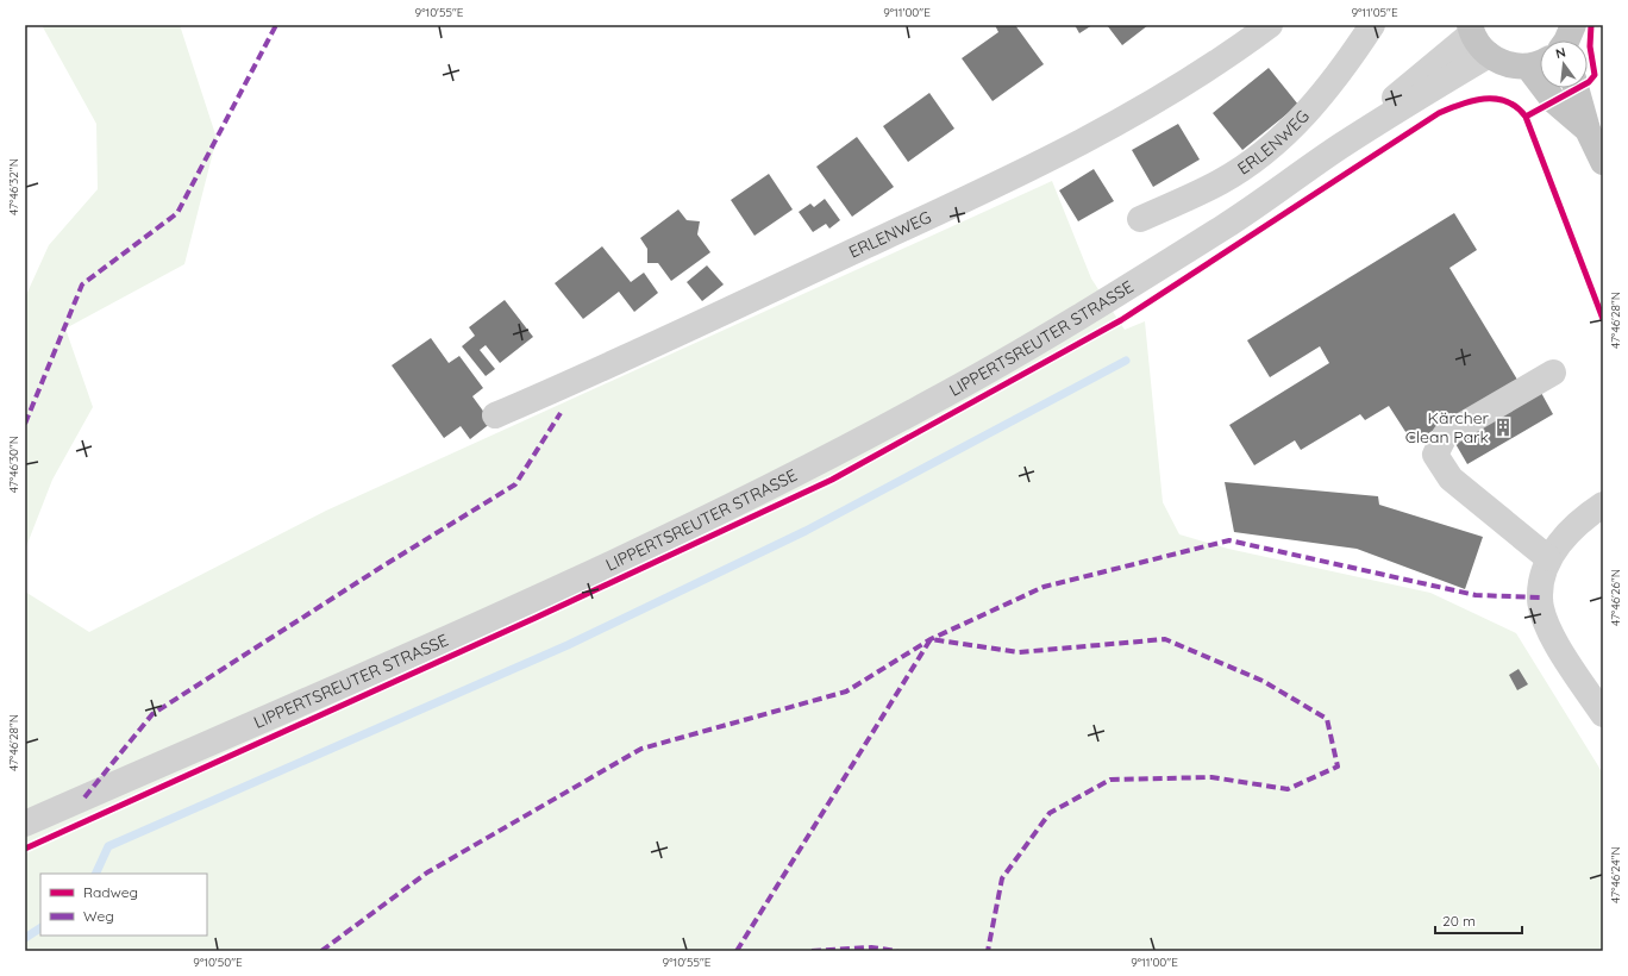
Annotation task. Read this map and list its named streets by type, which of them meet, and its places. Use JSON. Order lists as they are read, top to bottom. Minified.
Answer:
{"streets":{"street":["ERLENWEG","LIPPERTSREUTER STRASSE"]},"places":{"building":["Kärcher Clean Park"]},"legend":["Radweg","Weg"],"scale_bar":"20 m","north":"top","coordinates":["9°10'55\"E","9°11'00\"E","9°11'05\"E","47°46'32\"N","47°46'28\"N","47°46'30\"N","47°46'26\"N","47°46'24\"N","9°10'50\"E"]}
